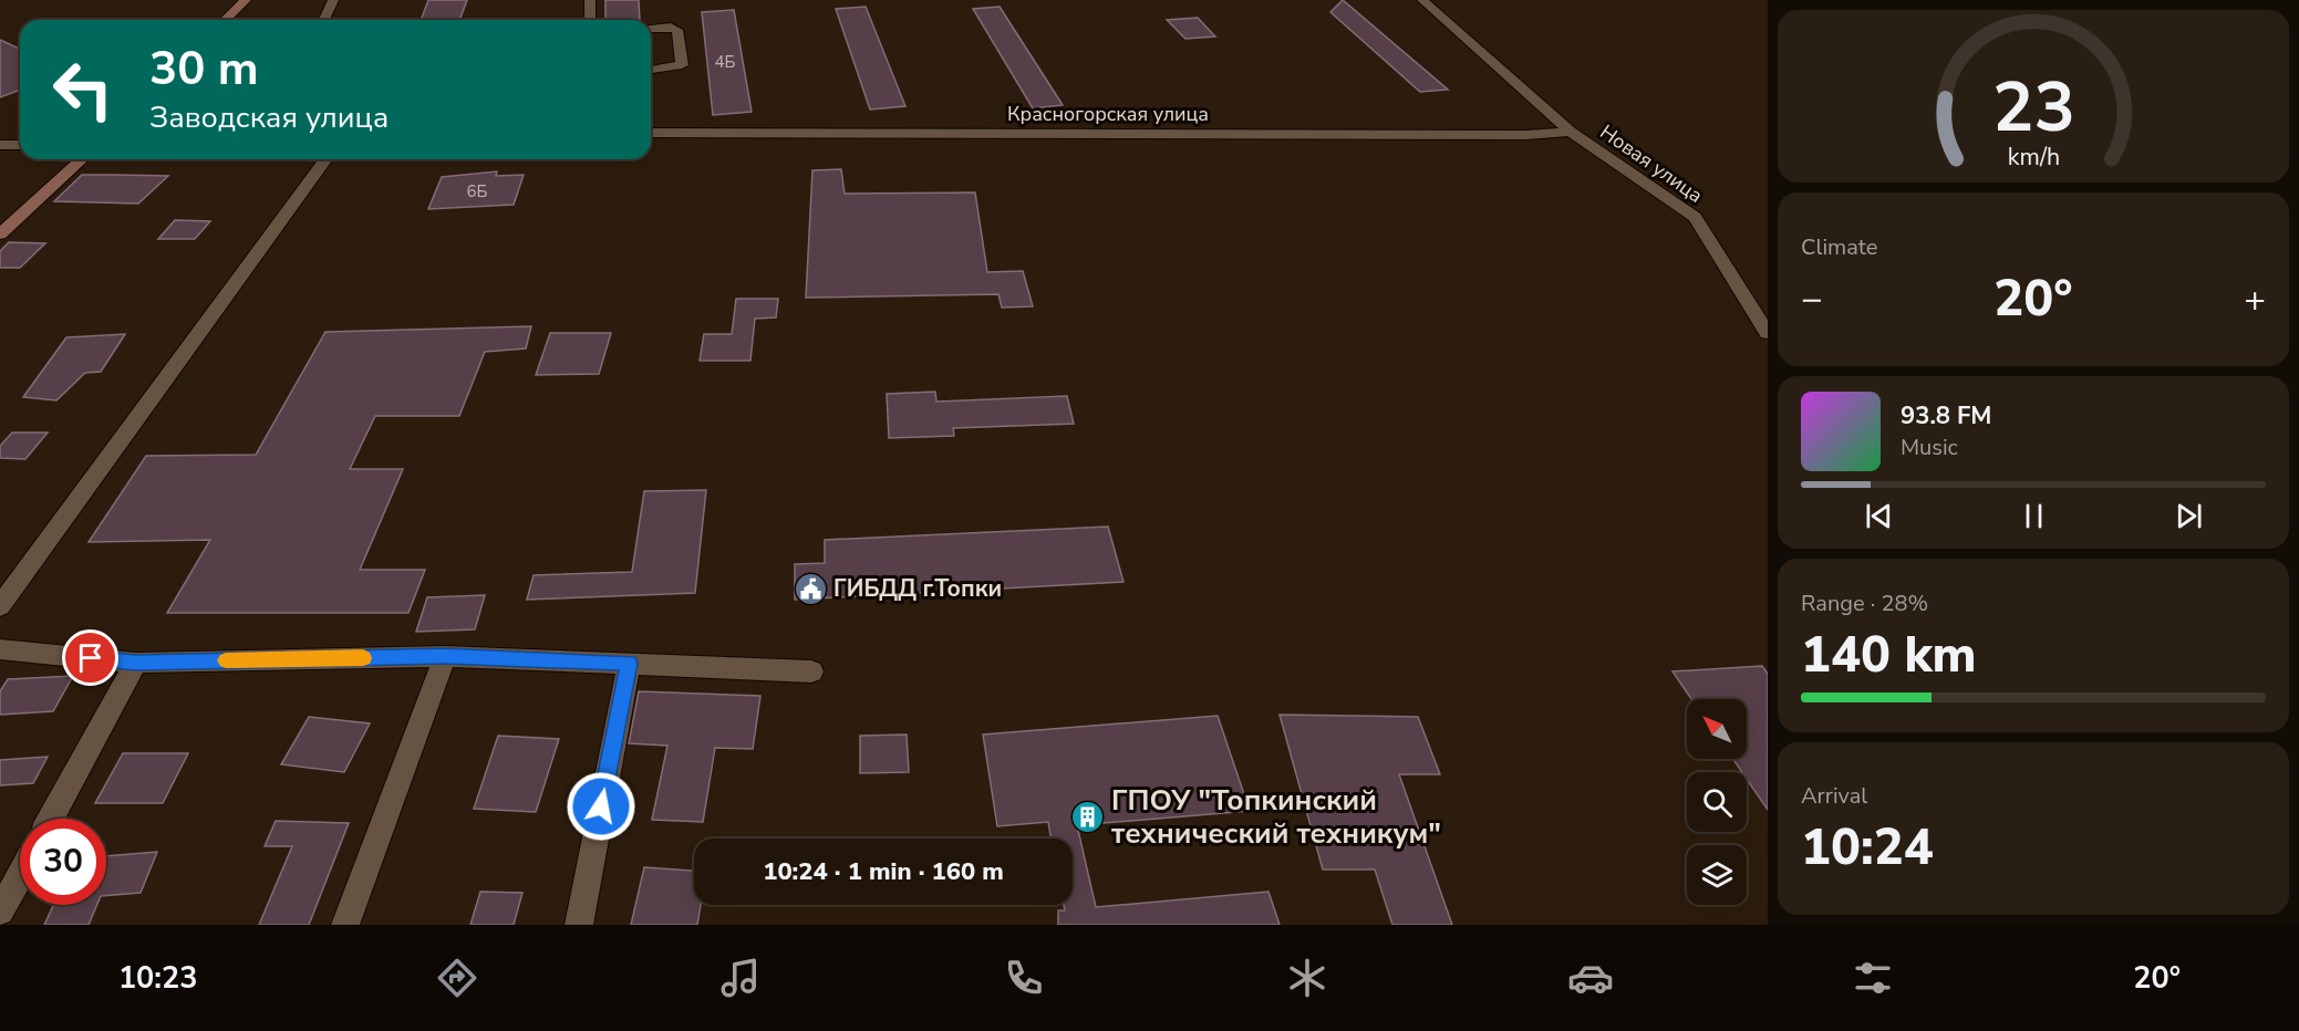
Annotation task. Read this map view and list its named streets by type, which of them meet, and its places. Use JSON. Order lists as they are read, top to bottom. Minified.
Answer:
{"streets":{"street":["Красногорская улица","Новая улица"]},"crossings":[["Красногорская улица","Новая улица"]],"places":{"public building":["ГИБДД г.Топки"],"building":["ГПОУ \"Топкинский технический техникум\""]},"house_numbers":["4Б","6Б"],"north":"top left","page":{"turn":["30 m","Заводская улица"],"tile":["Climate",["Range · 28%","140 km"],["Arrival","10:24"]],"heat":["−","20°","+"],"song":["93.8 FM","Music"],"limit":"30","trip":"10:24 · 1 min · 160 m","tabs":["10:23","20°"],"gauge":["23","km/h"]}}
